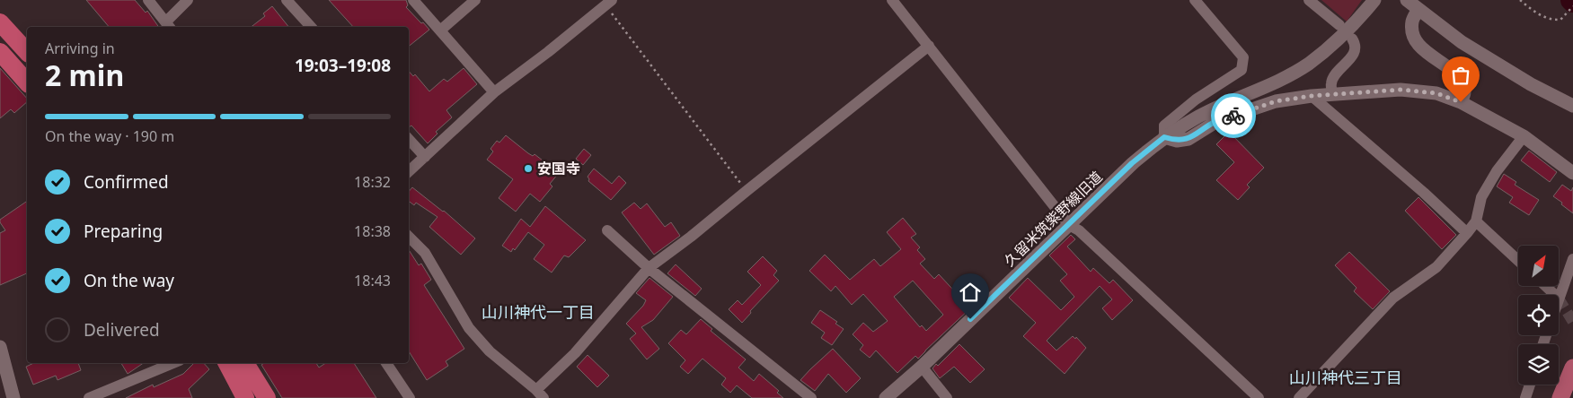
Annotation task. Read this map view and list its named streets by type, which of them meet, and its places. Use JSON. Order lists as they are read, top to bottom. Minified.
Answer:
{"streets":{"street":["久留米筑紫野線旧道"]},"districts":["山川神代一丁目","山川神代三丁目"],"places":["安国寺"],"north":"top right","page":{"heading":["2 min","Arriving in","19:03–19:08"],"bar":"On the way · 190 m","list":[["Confirmed","18:32"],["Preparing","18:38"],["On the way","18:43"],"Delivered"]}}
